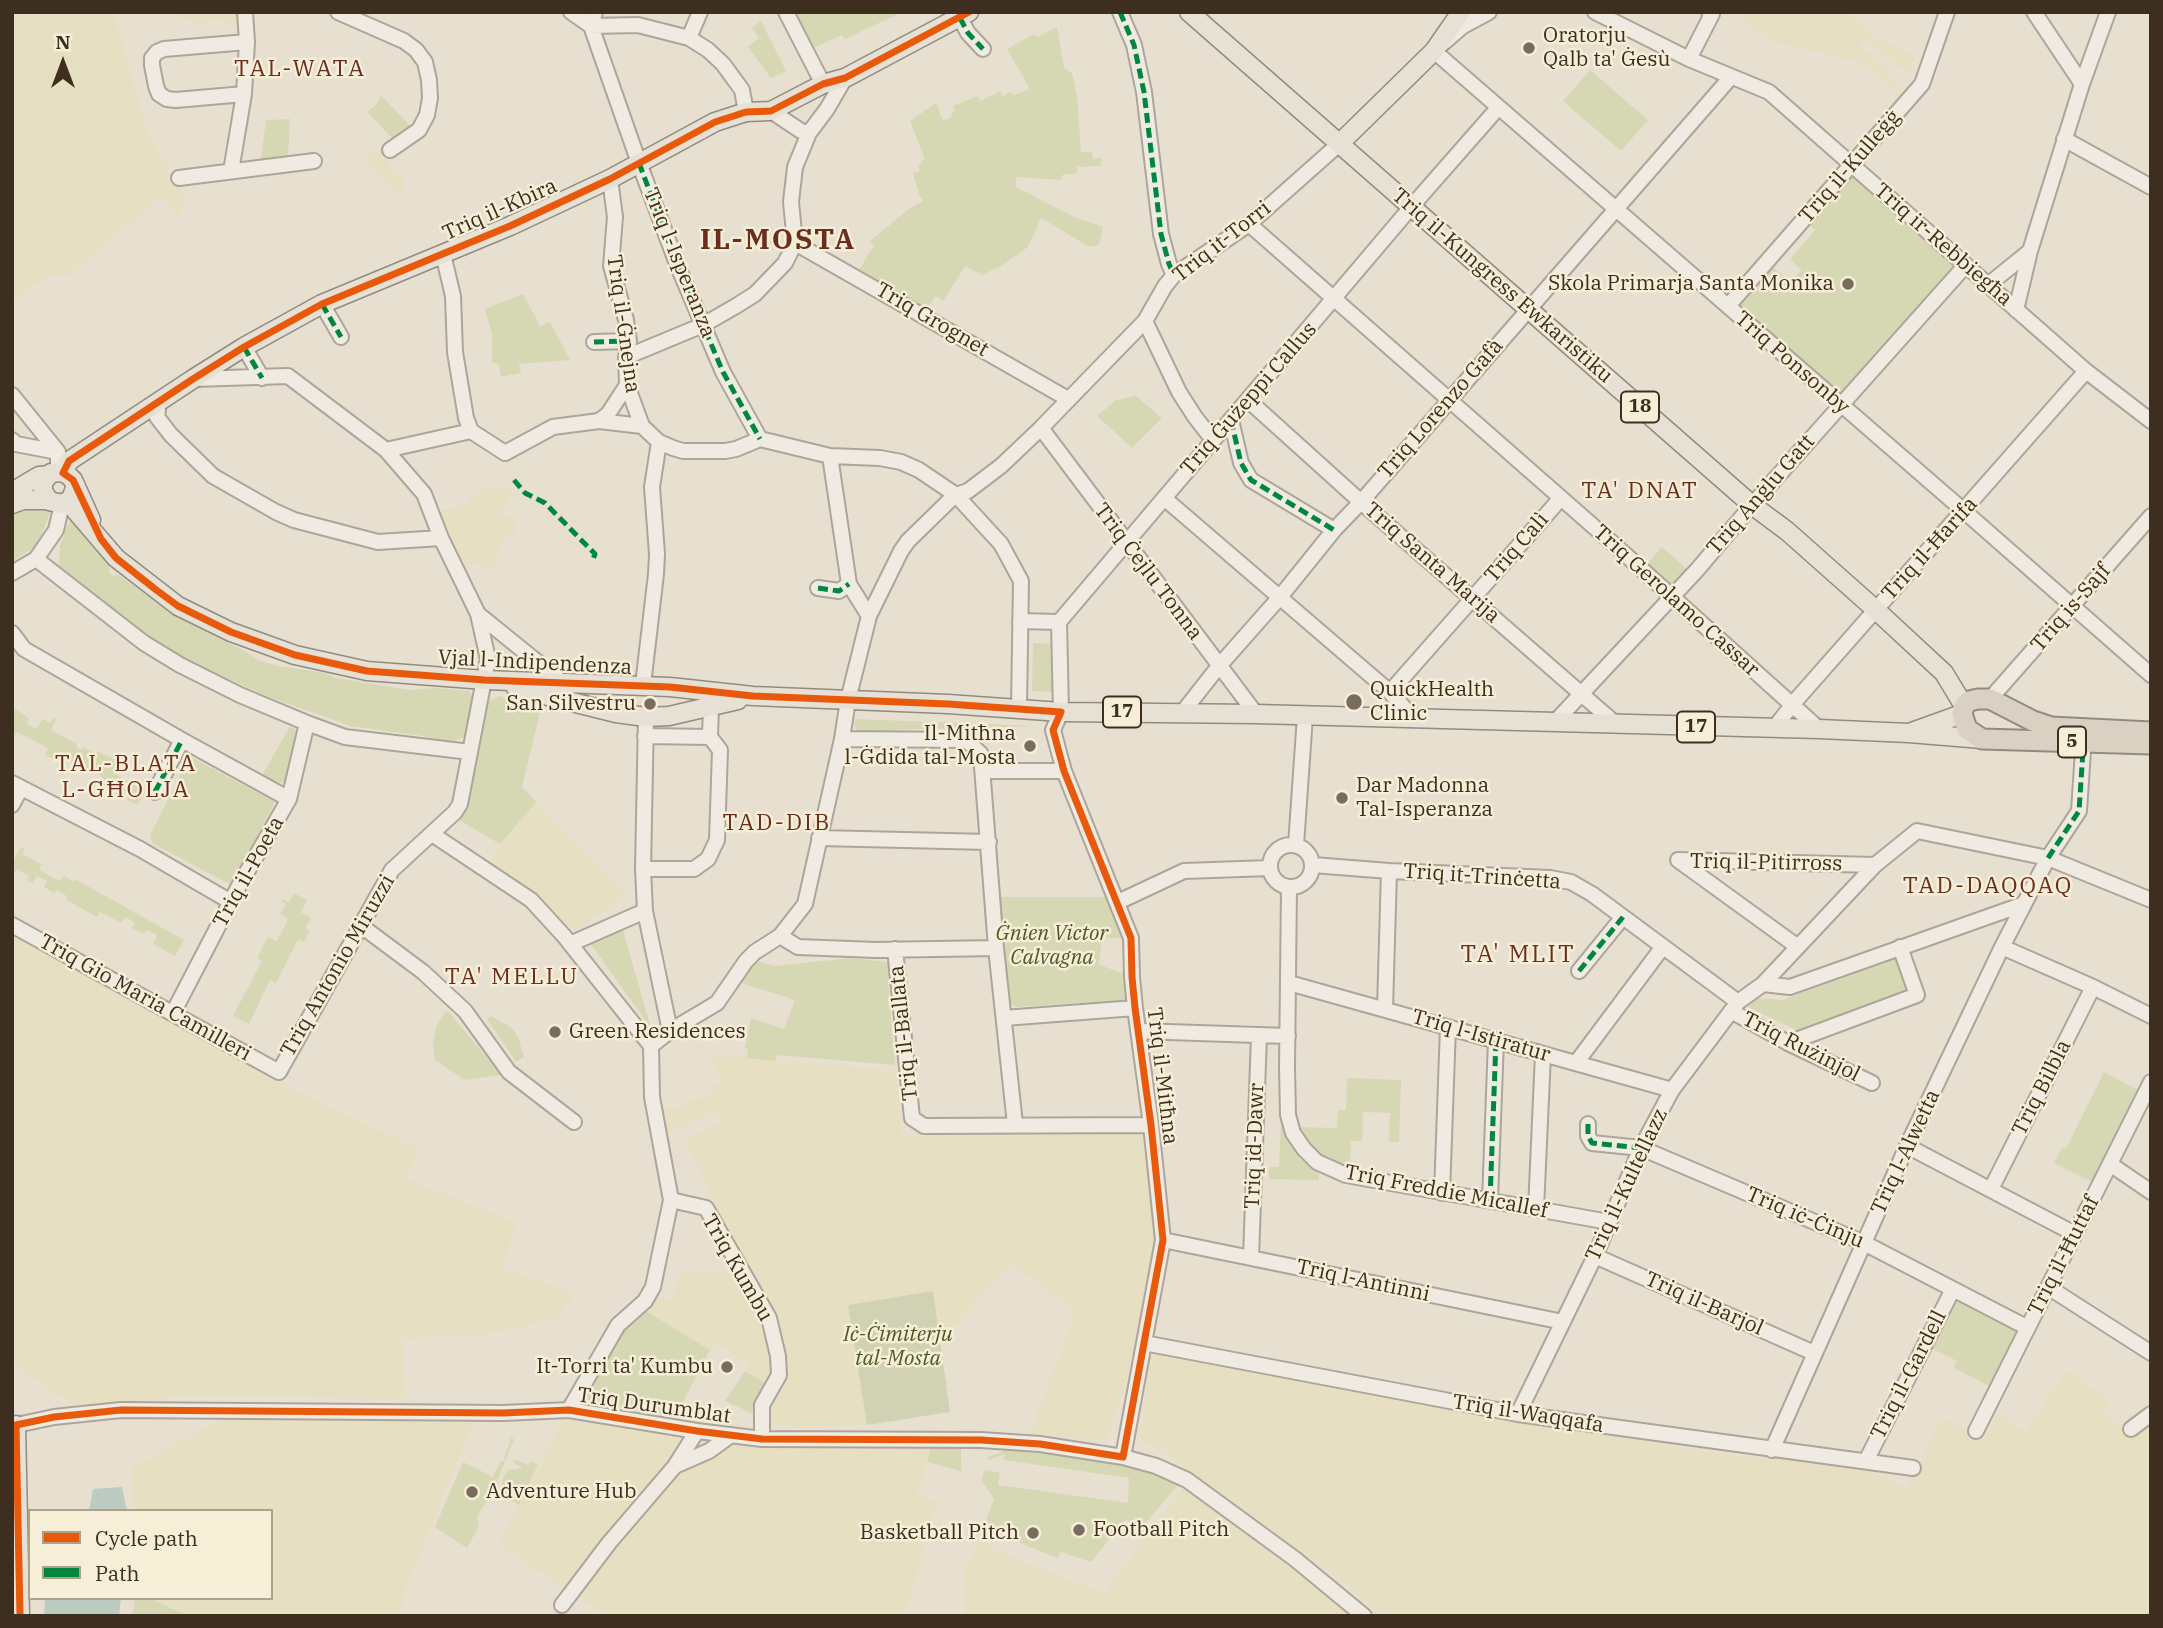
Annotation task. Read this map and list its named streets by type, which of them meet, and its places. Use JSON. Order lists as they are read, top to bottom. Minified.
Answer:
{"streets":{"highway":["5"],"main road":["Triq il-Kbira","Triq it-Torri","Triq il-Kungress Ewkaristiku","18","Vjal l-Indipendenza","17"],"street":["Triq il-Kulleġġ","Triq ir-Rebbiegħa","Triq l-Isperanza","Triq Grognet","Triq il-Ġnejna","Triq Ponsonby","Triq Ġużeppi Callus","Triq Lorenzo Gafà","Triq Anġlu Gatt","Triq Calì","Triq il-Ħarifa","Triq Santa Marija","Triq Ċejlu Tonna","Triq Gerolamo Cassar","Triq is-Sajf","Triq il-Pitirross","Triq il-Poeta","Triq it-Trinċetta","Triq Antonio Miruzzi","Triq Gio Maria Camilleri","Triq il-Ballata","Triq l-Istiratur","Triq Rużinjol","Triq il-Mitħna","Triq Bilbla","Triq id-Dawr","Triq l-Alwetta","Triq il-Kultellazz","Triq Freddie Micallef","Triq iċ-Ċinju","Triq il-Ħuttaf","Triq Kumbu","Triq l-Antinni","Triq il-Barjol","Triq il-Gardell","Triq Durumblat","Triq il-Waqqafa"]},"crossings":[["Triq il-Kulleġġ","Triq ir-Rebbiegħa"],["Triq il-Kulleġġ","Triq Ponsonby"],["Triq il-Kbira","Triq l-Isperanza"],["Triq il-Kbira","Triq il-Ġnejna"],["Triq il-Kbira","Vjal l-Indipendenza"],["Triq it-Torri","Triq il-Kungress Ewkaristiku"],["Triq it-Torri","Triq Grognet"],["Triq it-Torri","Triq Ponsonby"],["Triq it-Torri","Triq Ċejlu Tonna"],["Triq it-Torri","Triq Gerolamo Cassar"],["Triq it-Torri","Vjal l-Indipendenza"],["Triq ir-Rebbiegħa","Triq Lorenzo Gafà"],["Triq ir-Rebbiegħa","Triq Anġlu Gatt"],["Triq ir-Rebbiegħa","Triq il-Ħarifa"],["Triq il-Kungress Ewkaristiku","Triq Ġużeppi Callus"],["Triq il-Kungress Ewkaristiku","Triq Lorenzo Gafà"],["Triq il-Kungress Ewkaristiku","Triq Anġlu Gatt"],["Triq il-Kungress Ewkaristiku","Triq il-Ħarifa"],["Triq il-Kungress Ewkaristiku","Vjal l-Indipendenza"],["Triq Ponsonby","Triq Ġużeppi Callus"],["Triq Ponsonby","Triq Lorenzo Gafà"],["Triq Ponsonby","Triq Anġlu Gatt"],["Triq Ponsonby","Triq il-Ħarifa"],["Triq Ponsonby","Triq is-Sajf"],["Triq Ġużeppi Callus","Triq Santa Marija"],["Triq Ġużeppi Callus","Triq Ċejlu Tonna"],["Triq Ġużeppi Callus","Triq Gerolamo Cassar"],["Triq Lorenzo Gafà","Triq Santa Marija"],["Triq Lorenzo Gafà","Triq Ċejlu Tonna"],["Triq Lorenzo Gafà","Triq Gerolamo Cassar"],["Triq Lorenzo Gafà","Vjal l-Indipendenza"],["Triq Anġlu Gatt","Triq Santa Marija"],["Triq Anġlu Gatt","Triq Gerolamo Cassar"],["Triq Anġlu Gatt","Vjal l-Indipendenza"],["Triq Calì","Triq Santa Marija"],["Triq Calì","Triq Gerolamo Cassar"],["Triq il-Ħarifa","Triq Gerolamo Cassar"],["Triq il-Ħarifa","Vjal l-Indipendenza"],["Triq Santa Marija","Vjal l-Indipendenza"],["Triq Ċejlu Tonna","Vjal l-Indipendenza"],["Triq Gerolamo Cassar","Vjal l-Indipendenza"],["Triq is-Sajf","5"],["Vjal l-Indipendenza","5"],["Vjal l-Indipendenza","Triq Antonio Miruzzi"],["Vjal l-Indipendenza","Triq il-Mitħna"],["Triq il-Pitirross","Triq il-Kultellazz"],["Triq il-Poeta","Triq Gio Maria Camilleri"],["Triq it-Trinċetta","Triq Rużinjol"],["Triq it-Trinċetta","Triq il-Kultellazz"],["Triq it-Trinċetta","Triq Freddie Micallef"],["Triq Antonio Miruzzi","Triq Gio Maria Camilleri"],["Triq l-Istiratur","Triq il-Kultellazz"],["Triq l-Istiratur","Triq Freddie Micallef"],["Triq Rużinjol","Triq il-Kultellazz"],["Triq il-Mitħna","Triq l-Antinni"],["Triq il-Mitħna","Triq Durumblat"],["Triq il-Mitħna","Triq il-Waqqafa"],["Triq id-Dawr","Triq l-Antinni"],["Triq l-Alwetta","Triq il-Kultellazz"],["Triq l-Alwetta","Triq iċ-Ċinju"],["Triq l-Alwetta","Triq il-Barjol"],["Triq l-Alwetta","Triq il-Waqqafa"],["Triq il-Kultellazz","Triq Freddie Micallef"],["Triq il-Kultellazz","Triq iċ-Ċinju"],["Triq il-Kultellazz","Triq l-Antinni"],["Triq il-Kultellazz","Triq il-Barjol"],["Triq il-Kultellazz","Triq il-Waqqafa"],["Triq iċ-Ċinju","Triq il-Ħuttaf"],["Triq iċ-Ċinju","Triq il-Gardell"],["Triq Kumbu","Triq Durumblat"],["Triq il-Gardell","Triq il-Waqqafa"]],"districts":["TAL-WATA","IL-MOSTA","TA' DNAT","TAL-BLATA L-GĦOLJA","TAD-DIB","TAD-DAQQAQ","TA' MLIT","TA' MELLU"],"parks":["Ġnien Victor Calvagna","Iċ-Ċimiterju tal-Mosta"],"places":["Oratorju Qalb ta' Ġesù","Skola Primarja Santa Monika","QuickHealth Clinic","San Silvestru","Il-Mitħna l-Ġdida tal-Mosta","Dar Madonna Tal-Isperanza","Green Residences","It-Torri ta' Kumbu","Adventure Hub","Football Pitch","Basketball Pitch"],"legend":["Cycle path","Path"],"north":"top"}
